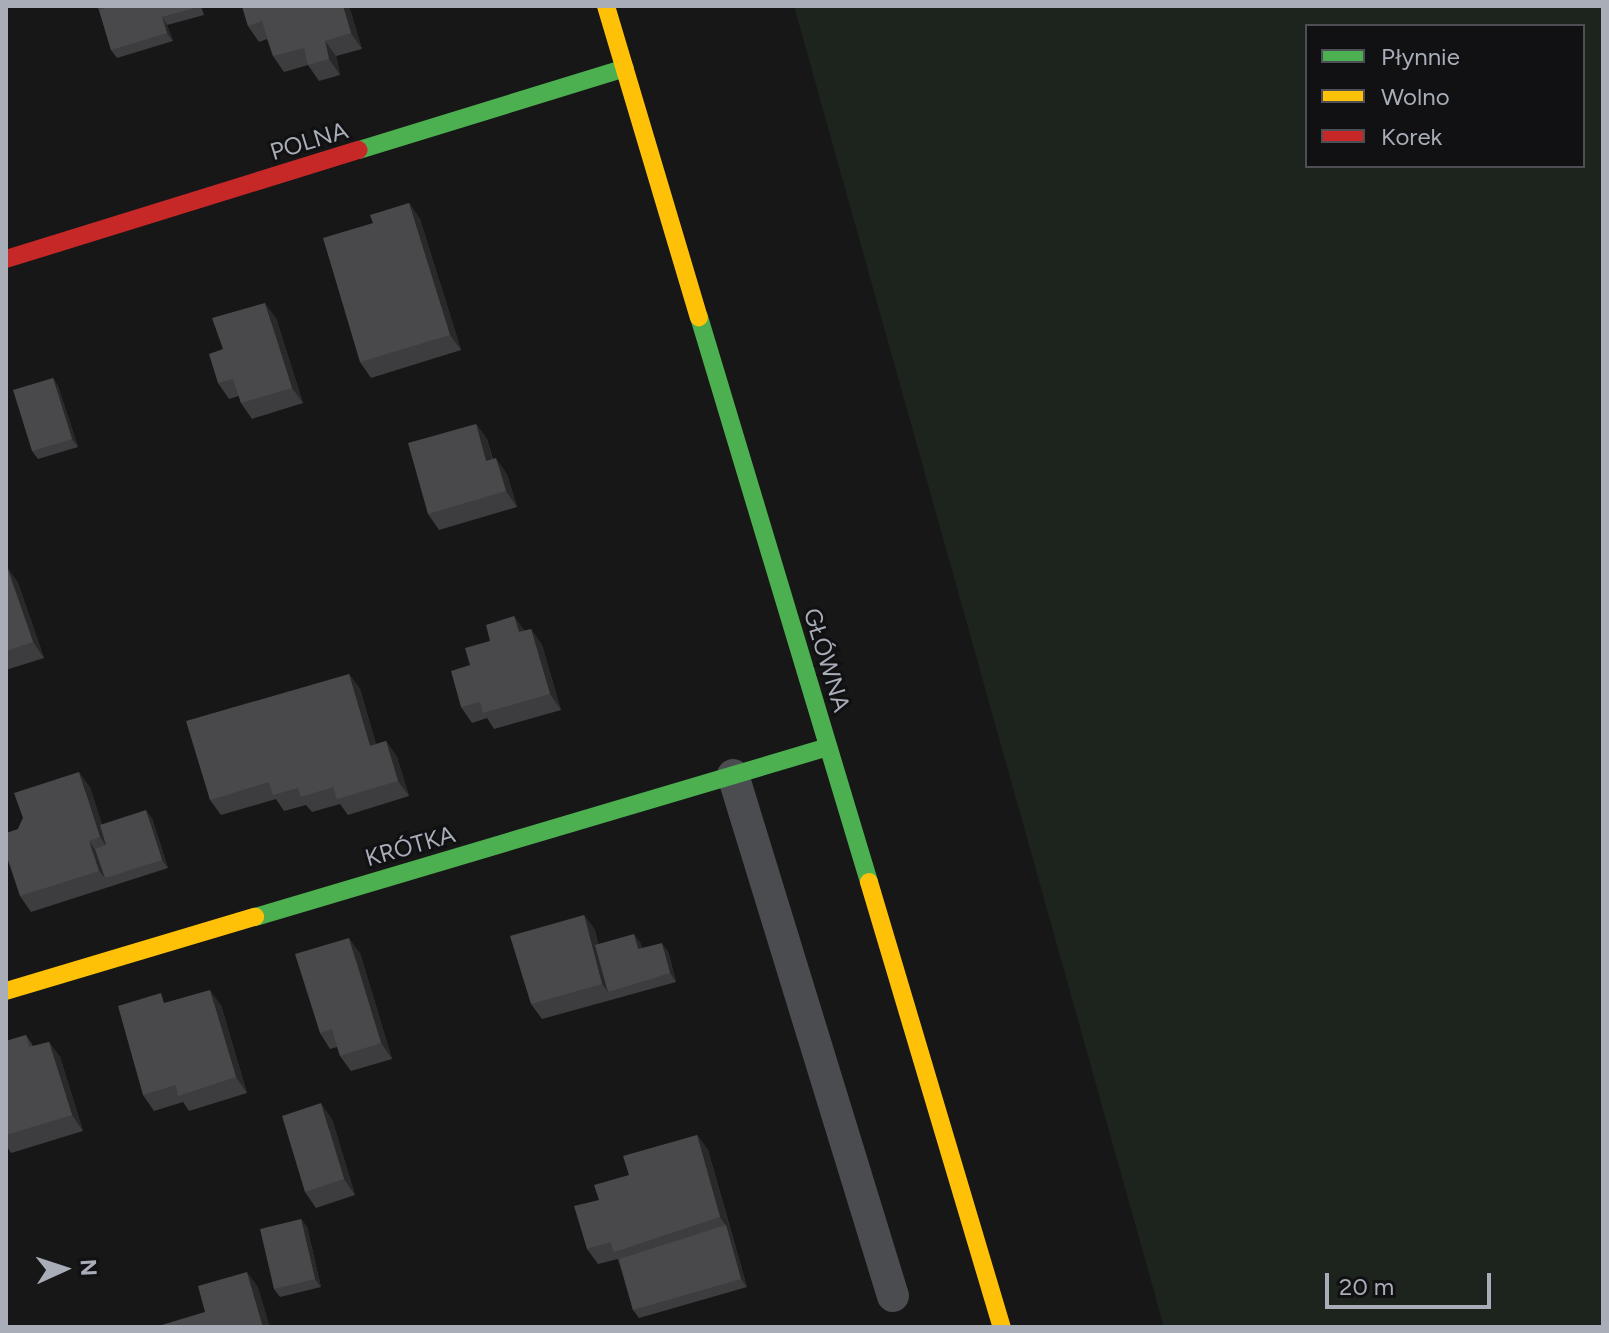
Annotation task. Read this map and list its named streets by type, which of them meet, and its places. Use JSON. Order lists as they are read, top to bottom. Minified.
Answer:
{"streets":{"street":["POLNA","GŁÓWNA","KRÓTKA"]},"crossings":[["POLNA","GŁÓWNA"],["GŁÓWNA","KRÓTKA"]],"legend":["Płynnie","Wolno","Korek"],"scale_bar":"20 m","north":"right"}
